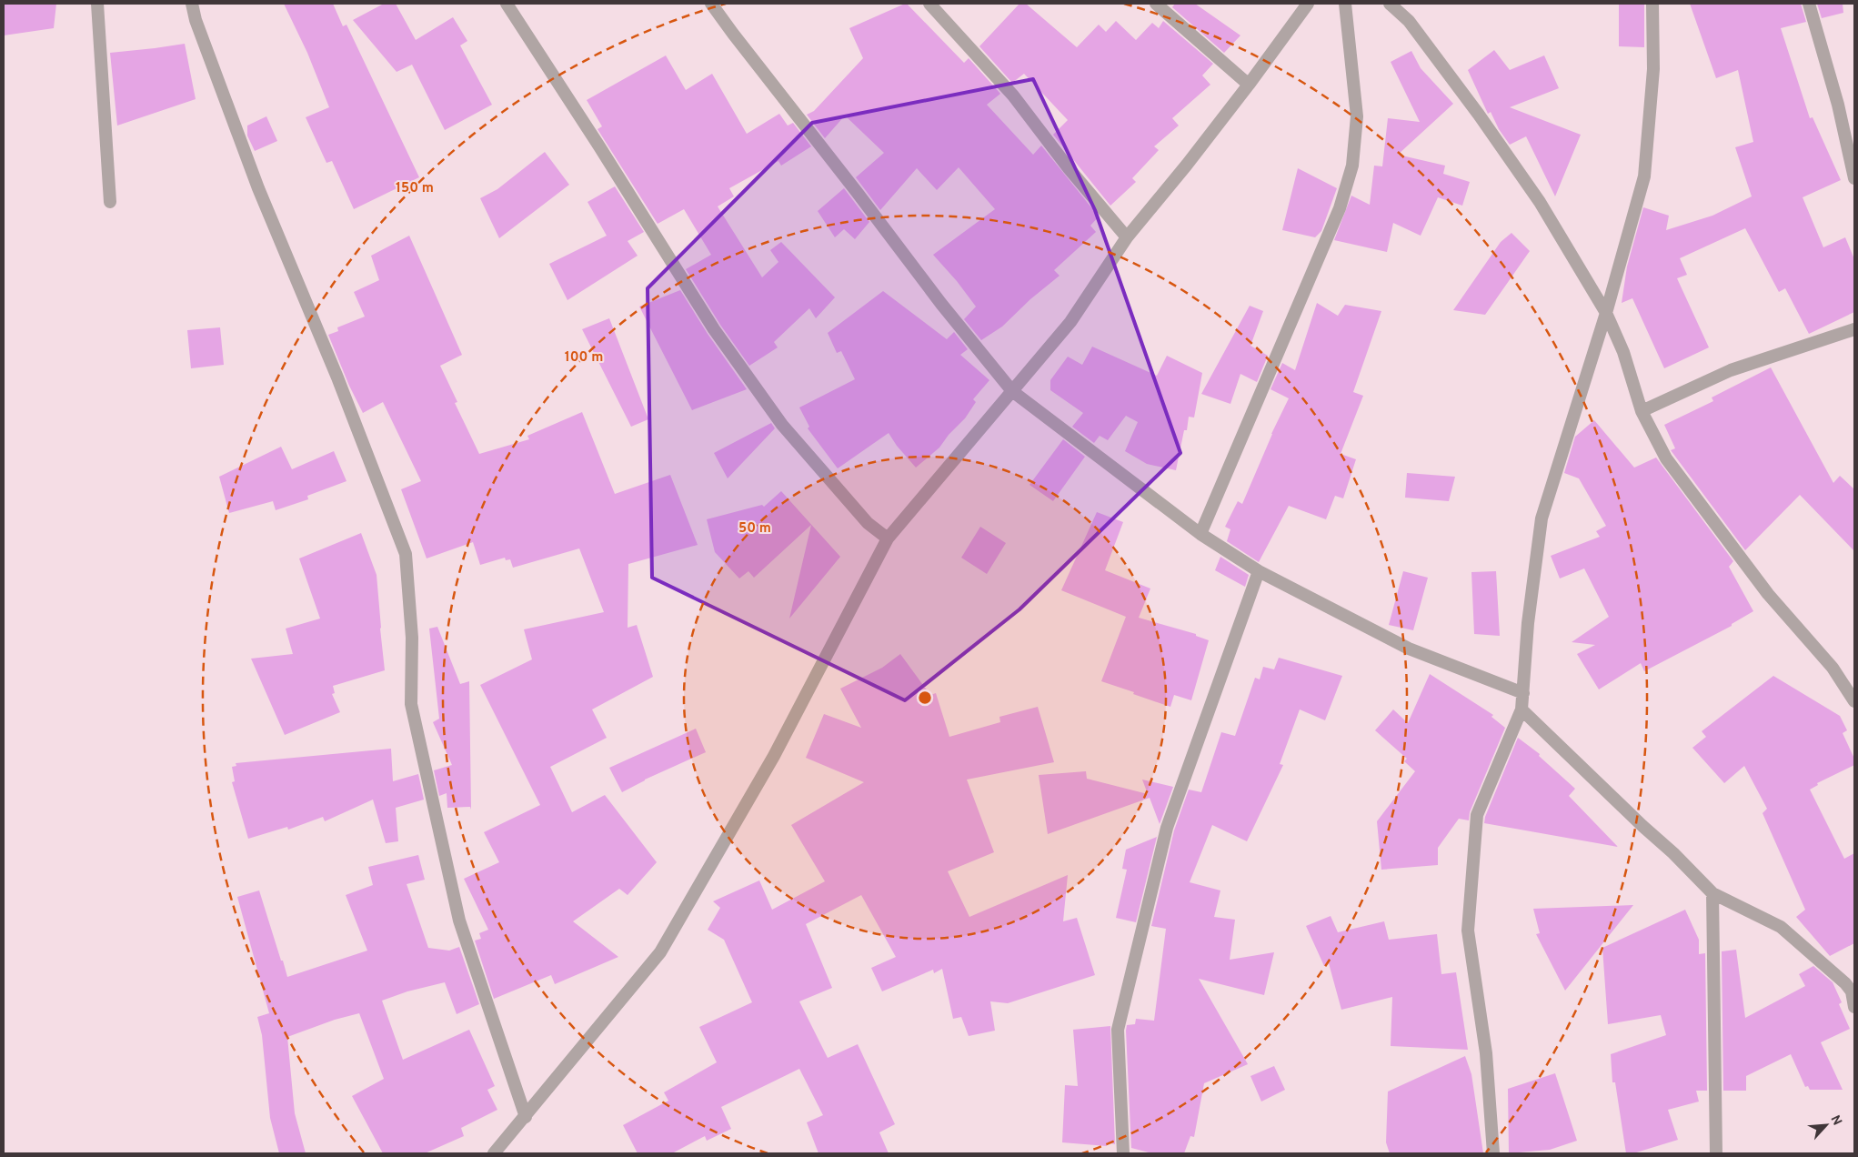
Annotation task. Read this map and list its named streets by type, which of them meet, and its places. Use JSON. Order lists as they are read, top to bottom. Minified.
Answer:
{"north":"top right","rings":["150 m","100 m","50 m"]}
